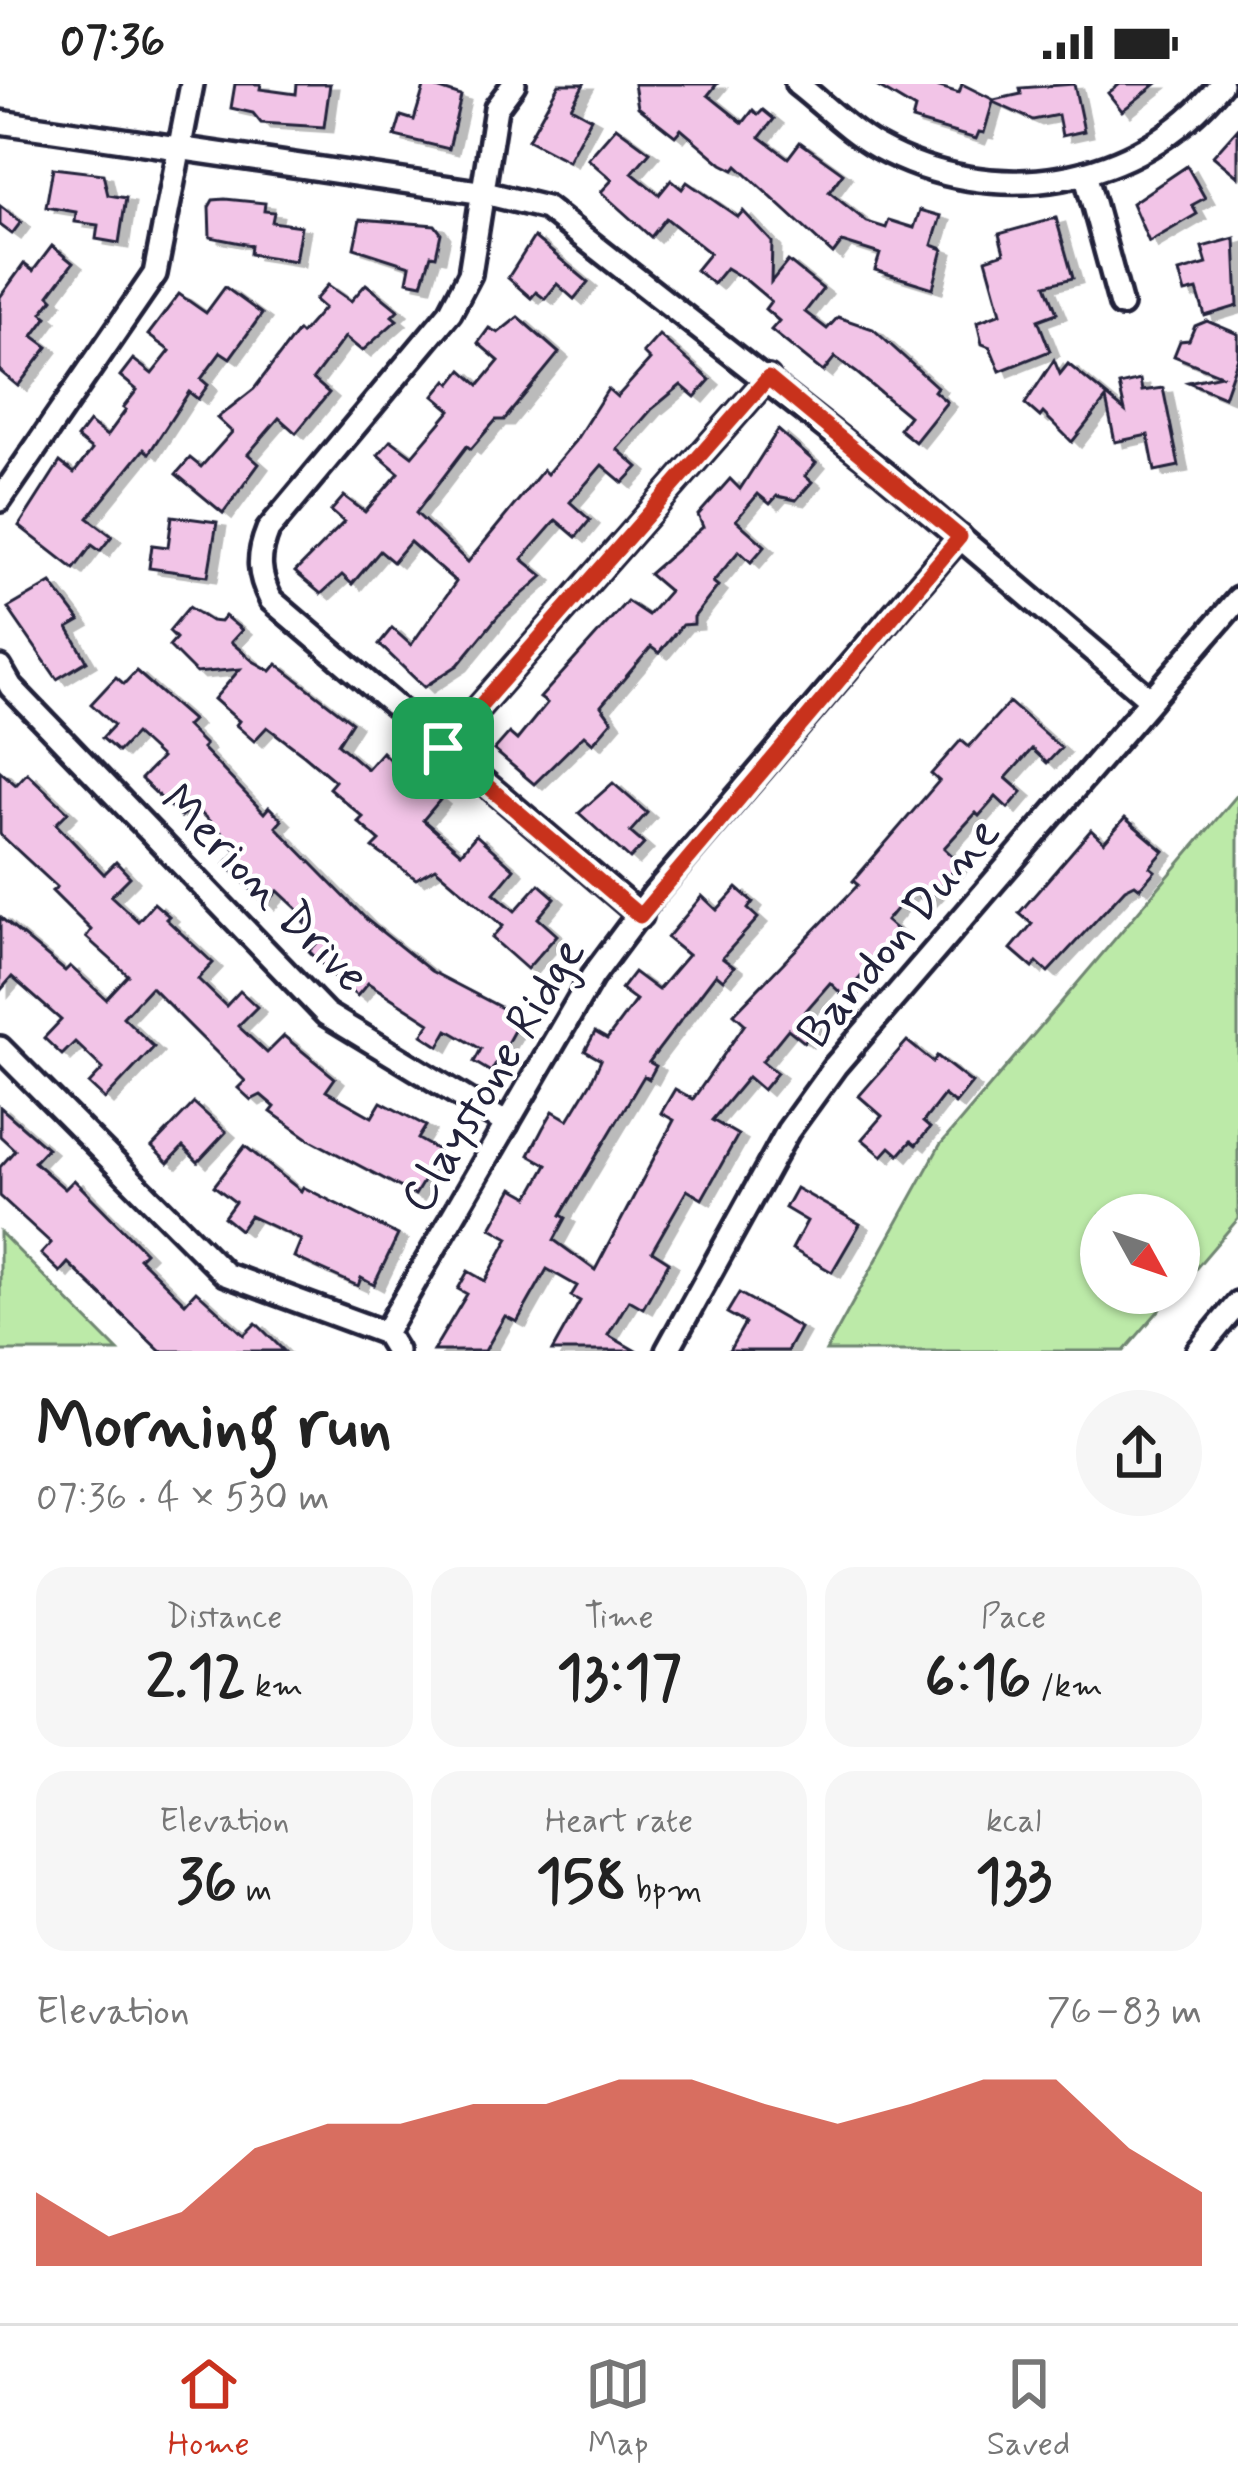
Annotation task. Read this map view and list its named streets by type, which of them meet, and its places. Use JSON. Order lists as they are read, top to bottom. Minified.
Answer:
{"streets":{"street":["Merion Drive","Bandon Dune","Claystone Ridge"]},"crossings":[["Merion Drive","Claystone Ridge"]],"north":"bottom right","page":{"status":"07:36","heading":["Morning run","07:36 · 4 × 530 m"],"stats":[["Distance","2.12 km"],["Time","13:17"],["Pace","6:16 /km"],["Elevation","36 m"],["Heart rate","158 bpm"],["kcal","133"]],"chart":["Elevation","76–83 m"],"tabs":["Home","Map","Saved"]}}
